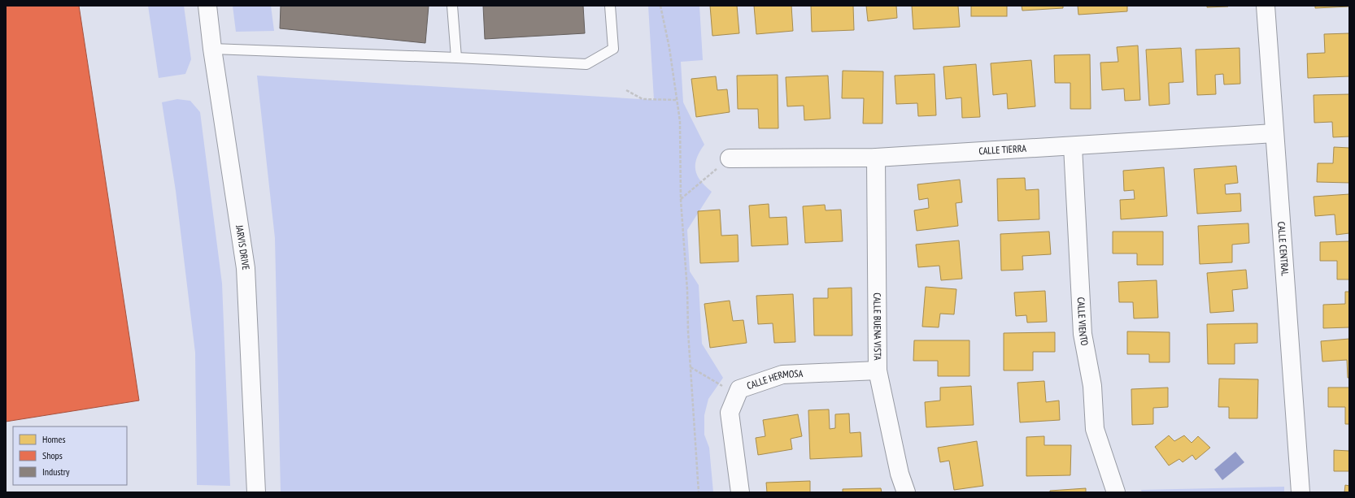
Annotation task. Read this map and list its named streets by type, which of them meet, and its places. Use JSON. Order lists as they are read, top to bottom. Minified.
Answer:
{"streets":{"street":["CALLE TIERRA","JARVIS DRIVE","CALLE CENTRAL","CALLE VIENTO","CALLE BUENA VISTA","CALLE HERMOSA"]},"crossings":[["CALLE TIERRA","CALLE CENTRAL"],["CALLE TIERRA","CALLE VIENTO"],["CALLE TIERRA","CALLE BUENA VISTA"],["CALLE BUENA VISTA","CALLE HERMOSA"]],"legend":["Homes","Shops","Industry"]}
